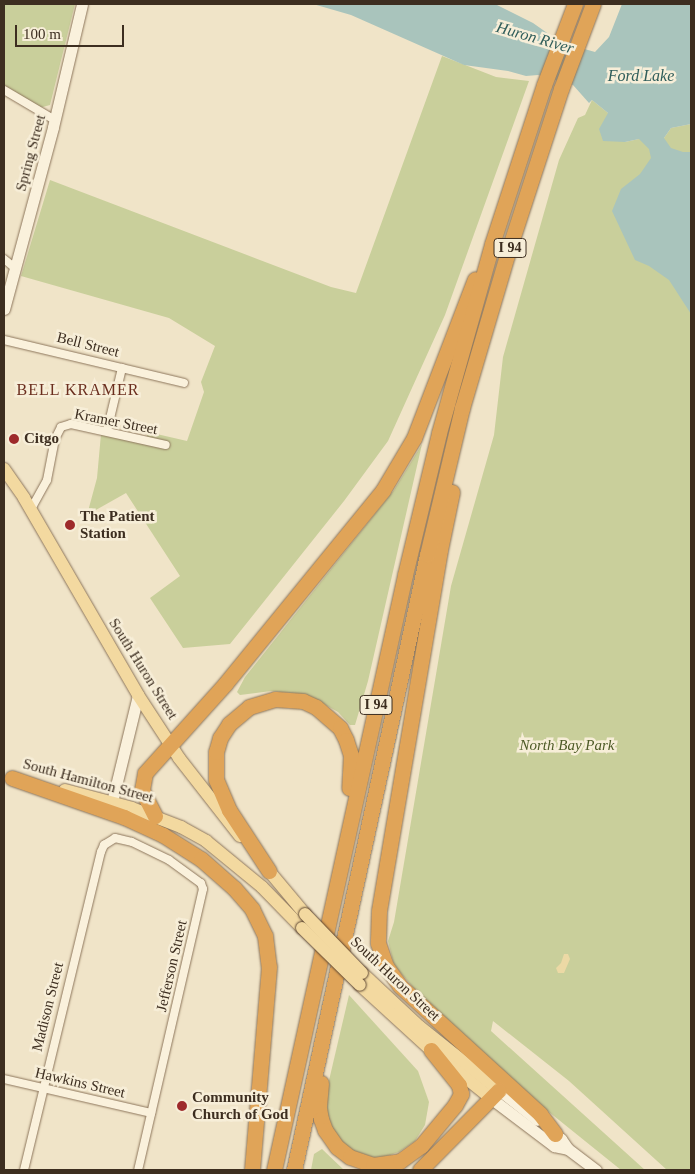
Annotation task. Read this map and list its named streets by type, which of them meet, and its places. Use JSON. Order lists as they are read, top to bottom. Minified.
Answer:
{"streets":{"highway":["I 94"],"main road":["Spring Street","South Huron Street","South Hamilton Street"],"street":["Bell Street","Kramer Street","Jefferson Street","Madison Street","Hawkins Street"]},"crossings":[["Kramer Street","South Huron Street"],["South Huron Street","South Hamilton Street"],["Jefferson Street","Madison Street"],["Jefferson Street","Hawkins Street"],["Madison Street","Hawkins Street"]],"districts":["BELL KRAMER"],"water":["Huron River","Ford Lake"],"parks":["North Bay Park"],"places":["Citgo","The Patient Station","Community Church of God"],"scale_bar":"100 m"}
